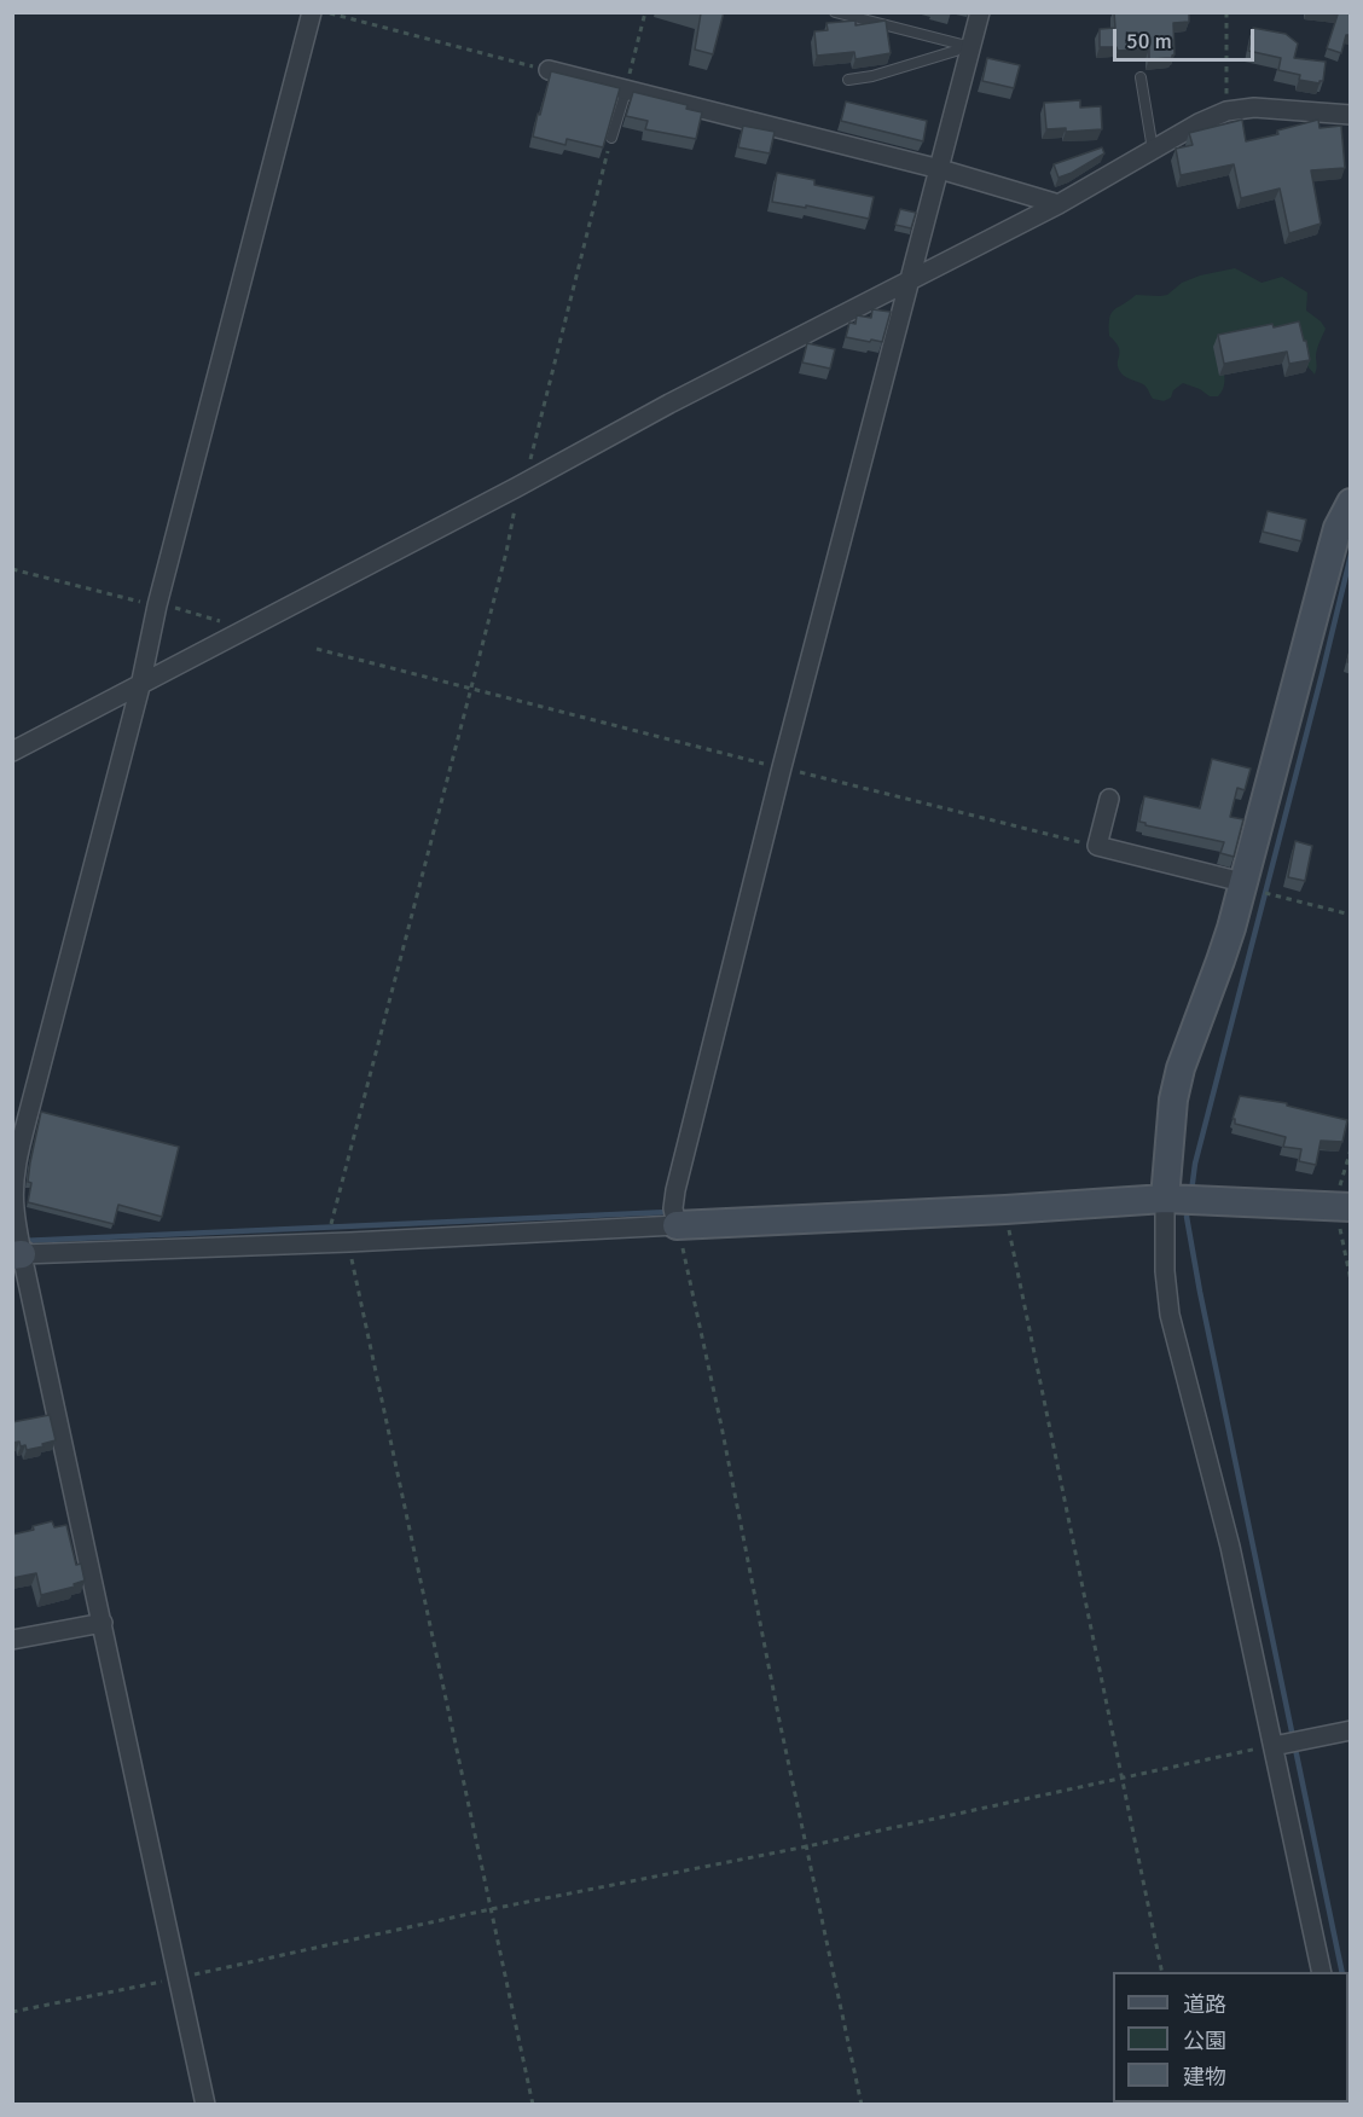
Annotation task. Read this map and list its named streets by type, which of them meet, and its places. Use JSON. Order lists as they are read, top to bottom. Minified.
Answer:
{"legend":["道路","公園","建物"],"scale_bar":"50 m"}
